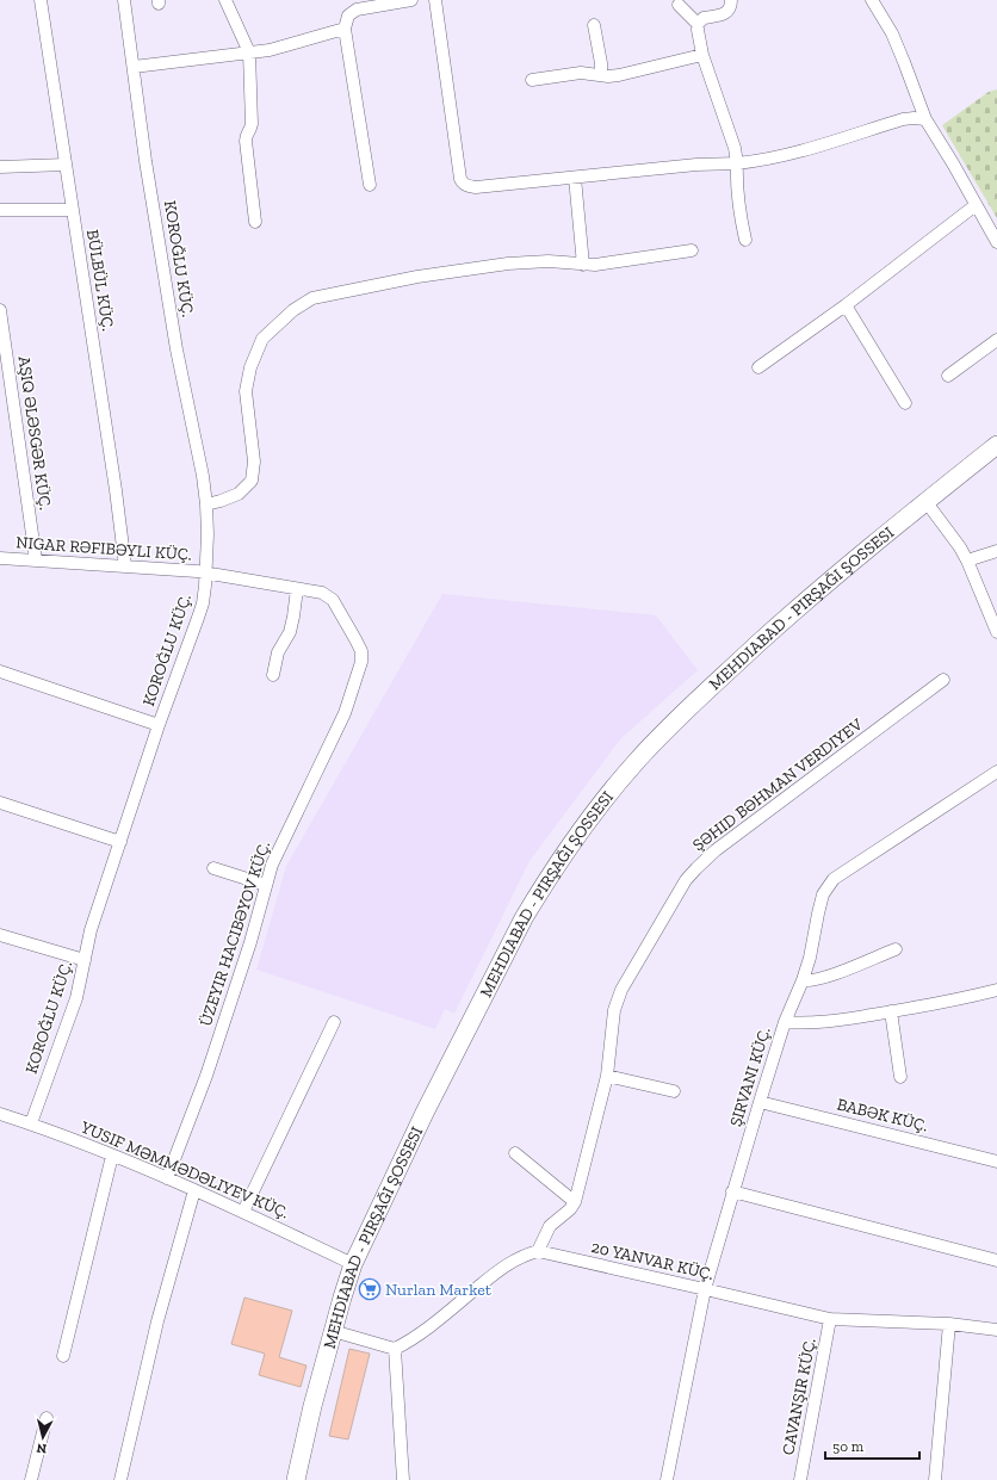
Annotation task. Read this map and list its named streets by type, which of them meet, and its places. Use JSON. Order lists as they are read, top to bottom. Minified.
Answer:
{"streets":{"street":["KOROĞLU KÜÇ.","BÜLBÜL KÜÇ.","NIGAR RƏFIBƏYLI KÜÇ.","ŞƏHID BƏHMAN VERDIYEV","ŞIRVANI KÜÇ.","BABƏK KÜÇ.","YUSIF MƏMMƏDƏLIYEV KÜÇ.","20 YANVAR KÜÇ.","CAVANŞIR KÜÇ."]},"crossings":[["KOROĞLU KÜÇ.","NIGAR RƏFIBƏYLI KÜÇ."],["KOROĞLU KÜÇ.","YUSIF MƏMMƏDƏLIYEV KÜÇ."],["BÜLBÜL KÜÇ.","NIGAR RƏFIBƏYLI KÜÇ."],["ŞIRVANI KÜÇ.","BABƏK KÜÇ."],["ŞIRVANI KÜÇ.","20 YANVAR KÜÇ."],["20 YANVAR KÜÇ.","CAVANŞIR KÜÇ."]],"places":{"supermarket":["Nurlan Market"]},"scale_bar":"50 m","north":"bottom"}
